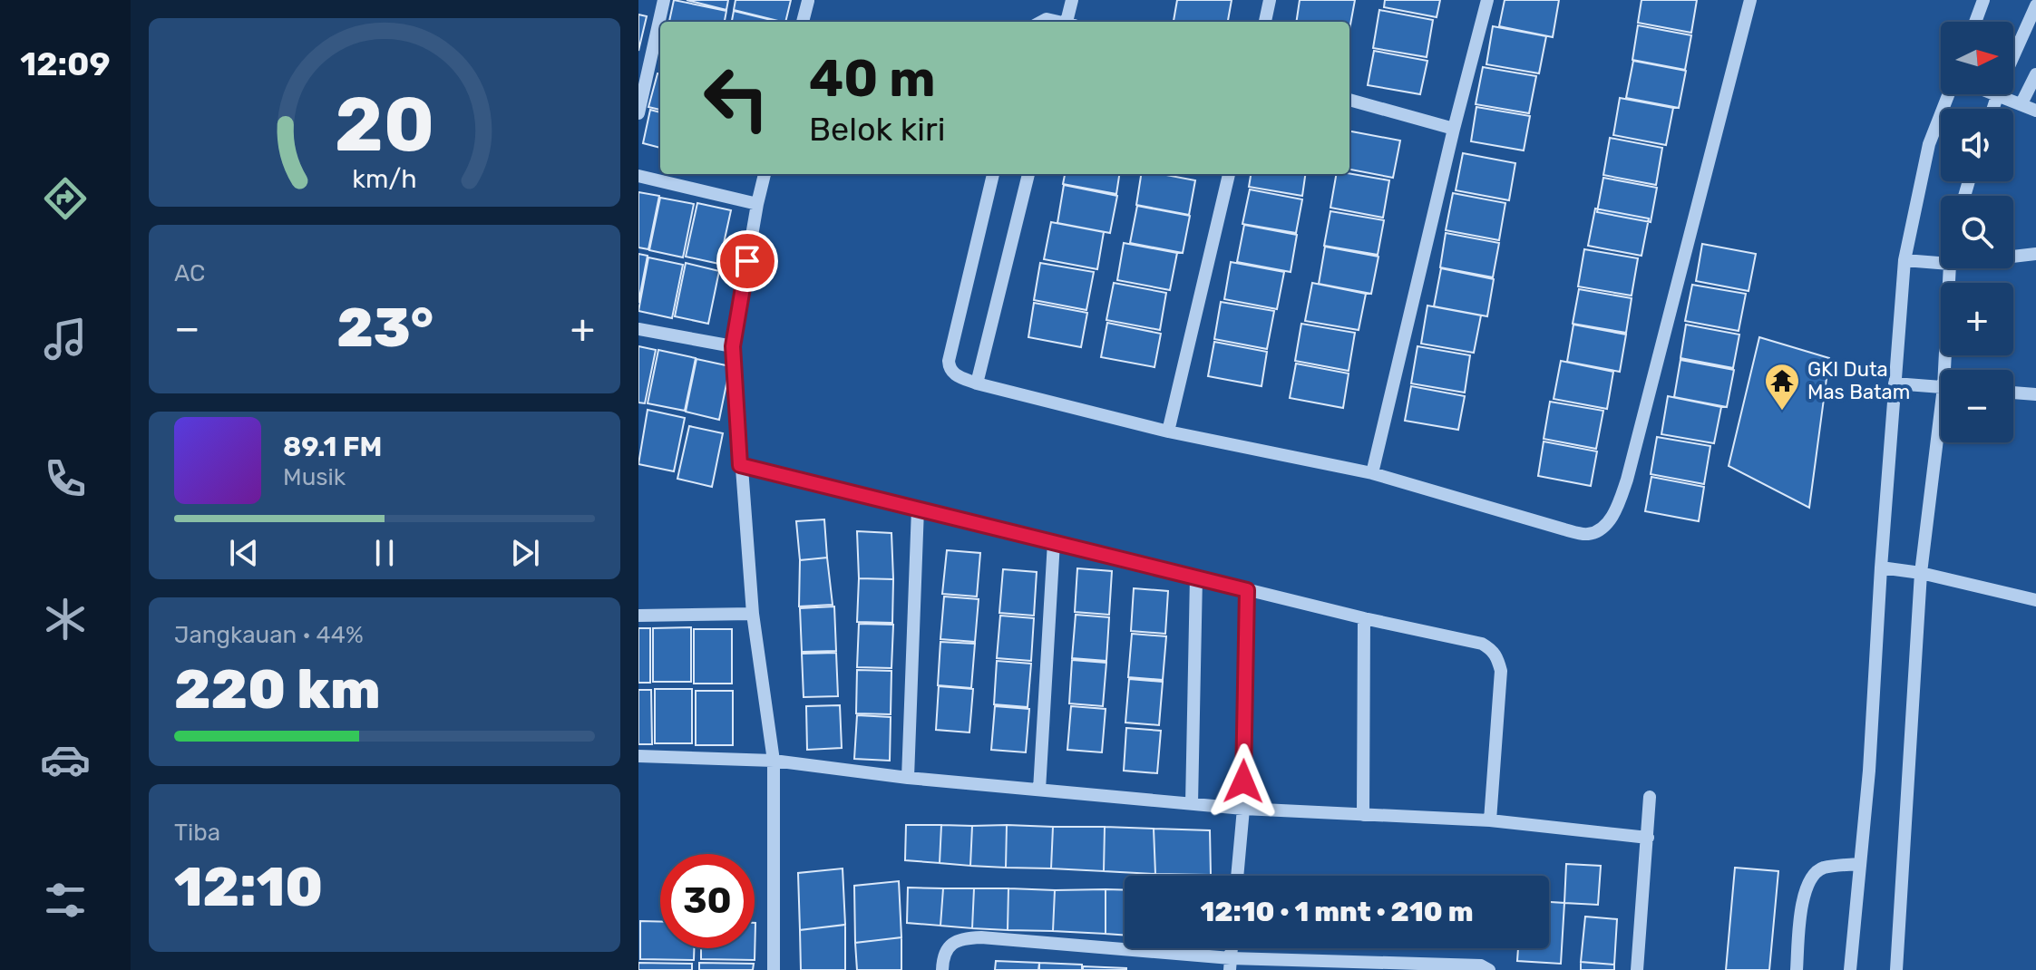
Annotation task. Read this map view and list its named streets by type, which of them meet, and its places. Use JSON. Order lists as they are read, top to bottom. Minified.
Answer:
{"places":{"temple":["GKI Duta Mas Batam"]},"north":"right","page":{"tabs":"12:09","map_buttons":["+","−"],"turn":["40 m","Belok kiri"],"tile":["AC",["Jangkauan · 44%","220 km"],["Tiba","12:10"]],"heat":["−","23°","+"],"song":["89.1 FM","Musik"],"limit":"30","trip":"12:10 · 1 mnt · 210 m","gauge":["20","km/h"]}}
